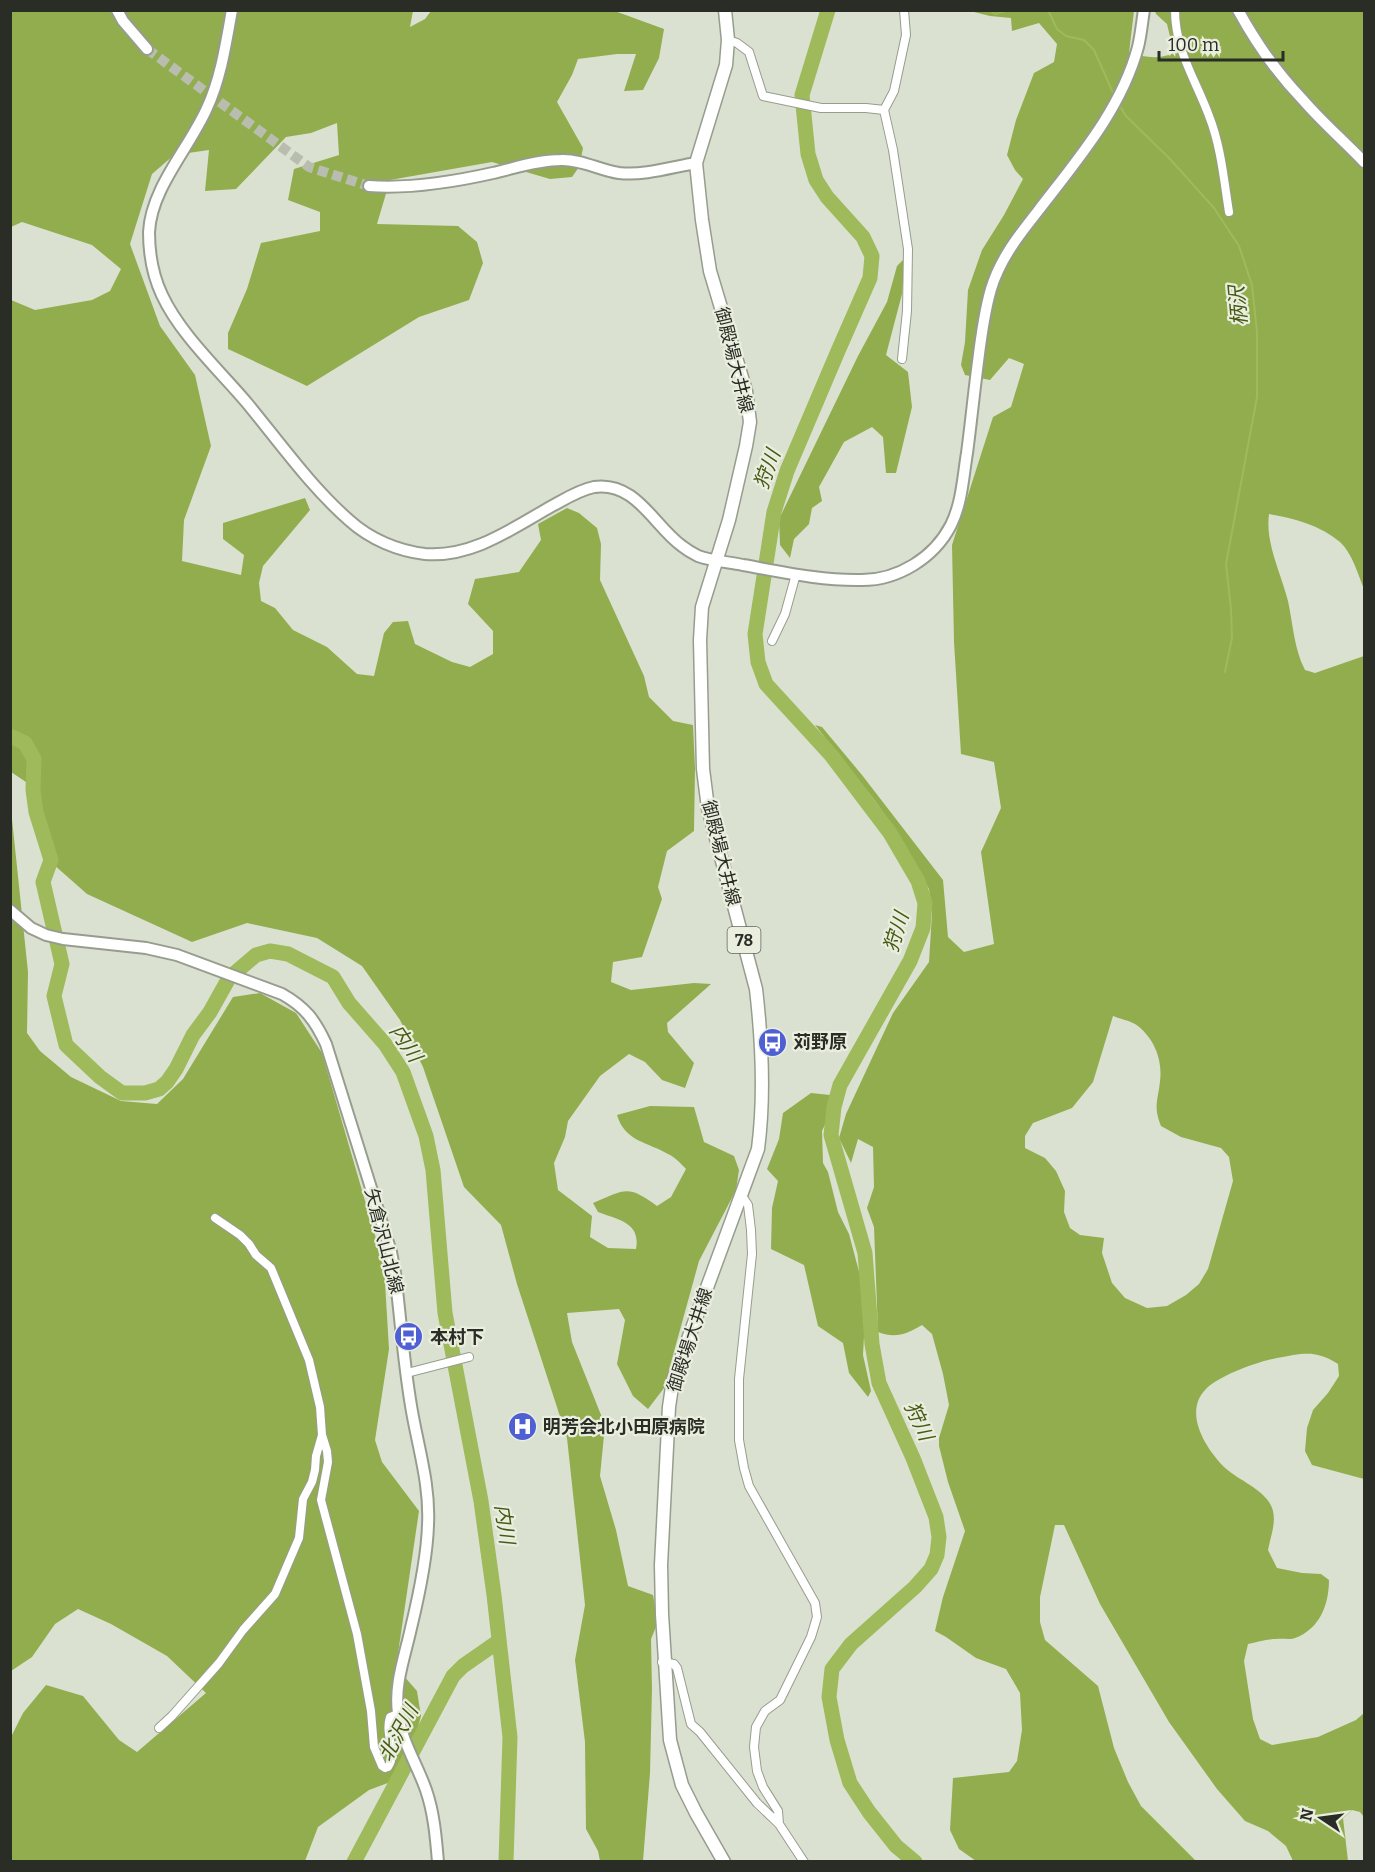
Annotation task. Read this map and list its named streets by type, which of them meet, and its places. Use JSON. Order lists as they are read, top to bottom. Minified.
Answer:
{"streets":{"main road":["御殿場大井線","78"],"street":["矢倉沢山北線"]},"water":["柄沢","狩川","内川","北沢川"],"places":{"bus stop":["苅野原","本村下"],"hospital":["明芳会北小田原病院"]},"scale_bar":"100 m","north":"left"}
